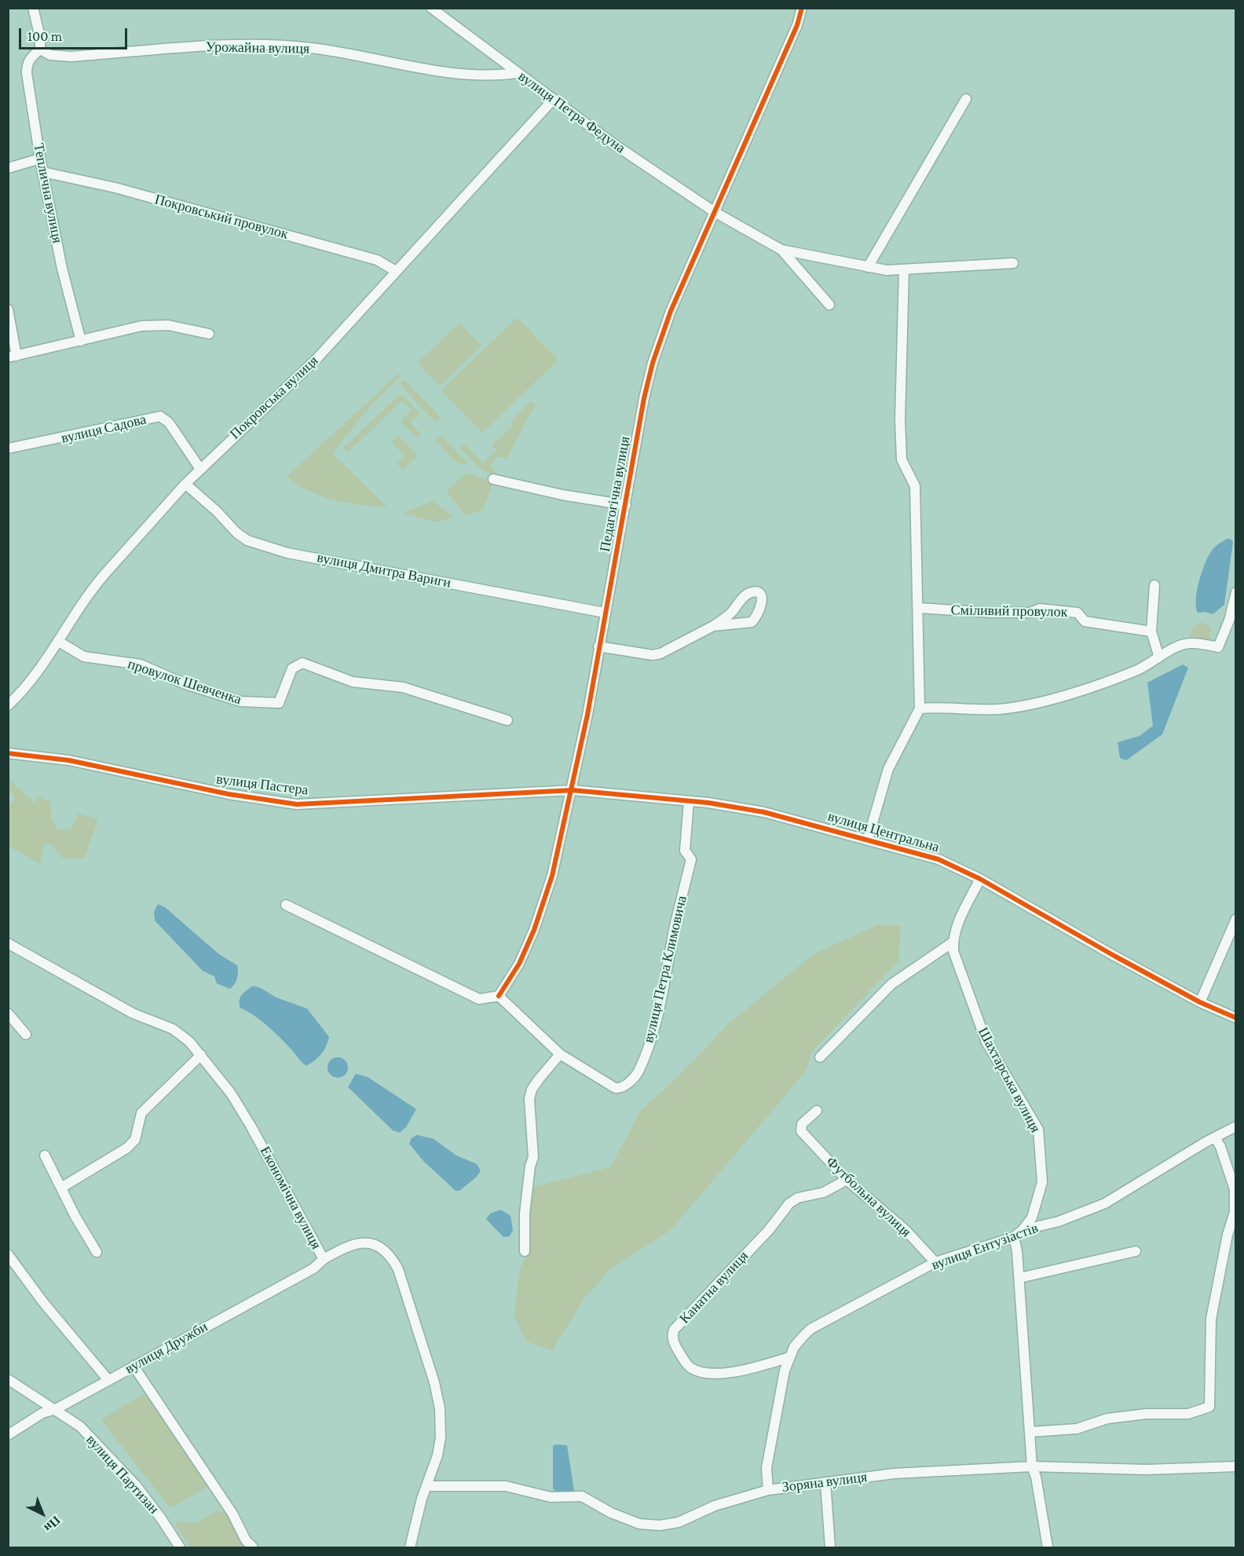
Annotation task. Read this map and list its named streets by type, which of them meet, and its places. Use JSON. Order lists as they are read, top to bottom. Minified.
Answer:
{"streets":{"street":["Урожайна вулиця","вулиця Петра Федуна","Теплична вулиця","Покровський провулок","Покровська вулиця","вулиця Садова","Педагогічна вулиця","вулиця Дмитра Вариги","Сміливий провулок","провулок Шевченка","вулиця Пастера","вулиця Центральна","вулиця Петра Климовича","Шахтарська вулиця","Футбольна вулиця","Економічна вулиця","вулиця Ентузіастів","Канатна вулиця","вулиця Дружби","вулиця Партизан","Зоряна вулиця"]},"crossings":[["Урожайна вулиця","вулиця Петра Федуна"],["Урожайна вулиця","Теплична вулиця"],["вулиця Петра Федуна","Покровська вулиця"],["вулиця Петра Федуна","Педагогічна вулиця"],["Теплична вулиця","Покровський провулок"],["Покровський провулок","Покровська вулиця"],["Покровська вулиця","вулиця Садова"],["Покровська вулиця","вулиця Дмитра Вариги"],["Покровська вулиця","провулок Шевченка"],["Педагогічна вулиця","вулиця Дмитра Вариги"],["Педагогічна вулиця","вулиця Пастера"],["Педагогічна вулиця","вулиця Центральна"],["вулиця Пастера","вулиця Центральна"],["вулиця Центральна","вулиця Петра Климовича"],["вулиця Центральна","Шахтарська вулиця"],["Шахтарська вулиця","вулиця Ентузіастів"],["Футбольна вулиця","вулиця Ентузіастів"],["Футбольна вулиця","Канатна вулиця"],["Економічна вулиця","вулиця Дружби"],["Економічна вулиця","Зоряна вулиця"],["вулиця Ентузіастів","Канатна вулиця"],["вулиця Ентузіастів","Зоряна вулиця"],["вулиця Дружби","вулиця Партизан"]],"scale_bar":"100 m","north":"bottom right"}
